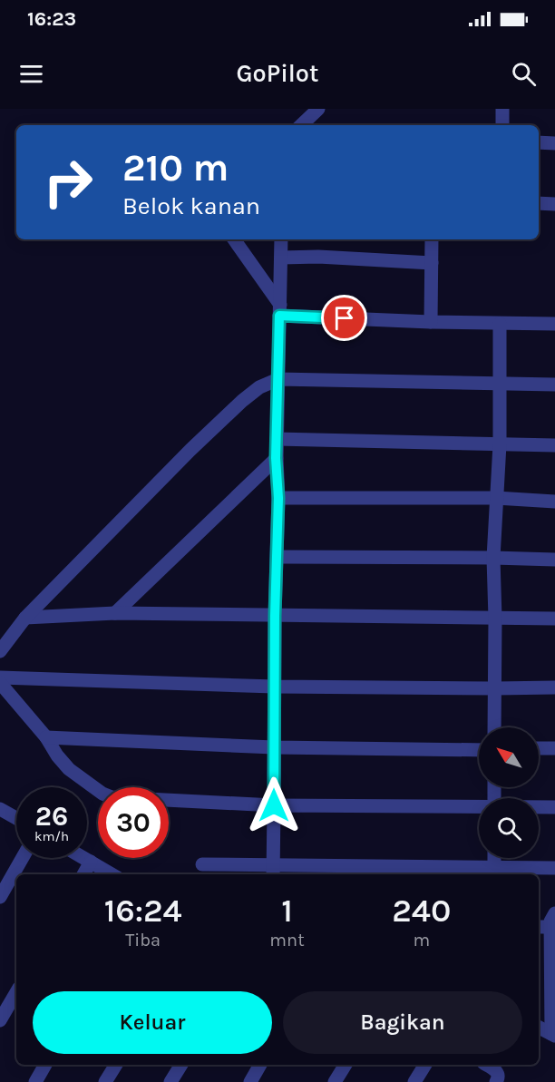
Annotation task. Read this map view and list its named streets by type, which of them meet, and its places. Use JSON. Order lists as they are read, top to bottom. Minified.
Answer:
{"north":"top left","page":{"status":"16:23","header":"GoPilot","turn":["210 m","Belok kanan"],"speed":"26 km/h","limit":"30","eta":["16:24","Tiba","1","mnt","240","m"],"buttons":["Keluar","Bagikan"]}}
